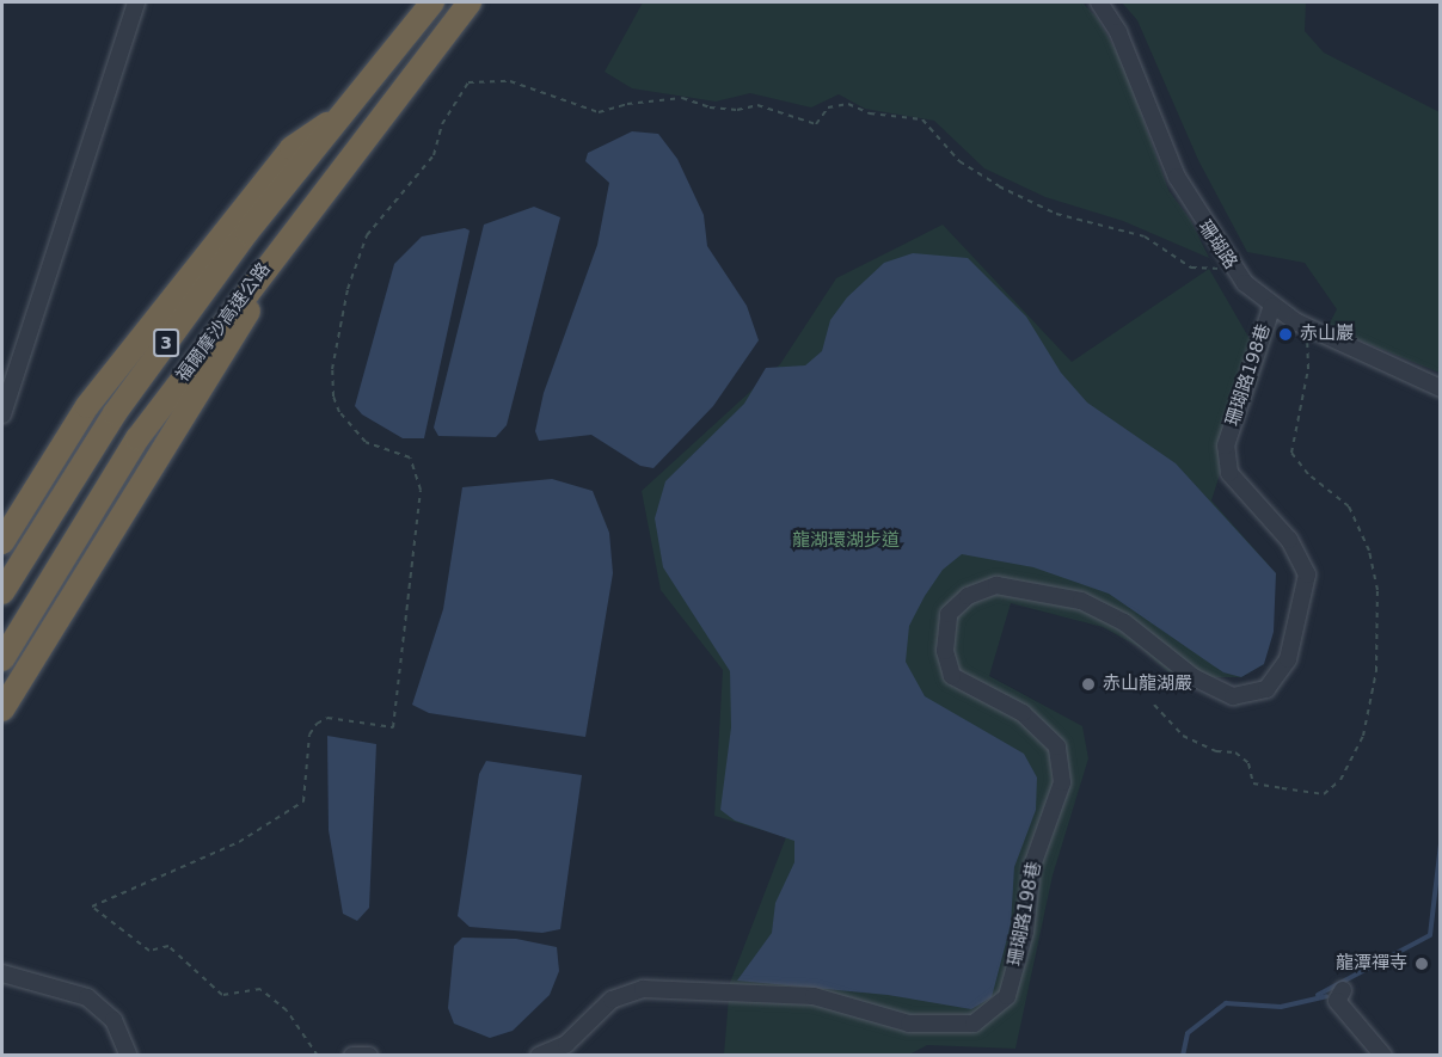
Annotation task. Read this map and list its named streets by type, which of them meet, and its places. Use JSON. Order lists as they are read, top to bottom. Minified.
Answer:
{"streets":{"highway":["福爾摩沙高速公路","3"],"street":["珊瑚路","珊瑚路198巷"]},"crossings":[["珊瑚路","珊瑚路198巷"]],"parks":["龍湖環湖步道"],"places":["赤山巖","赤山龍湖嚴","龍潭禪寺"]}
